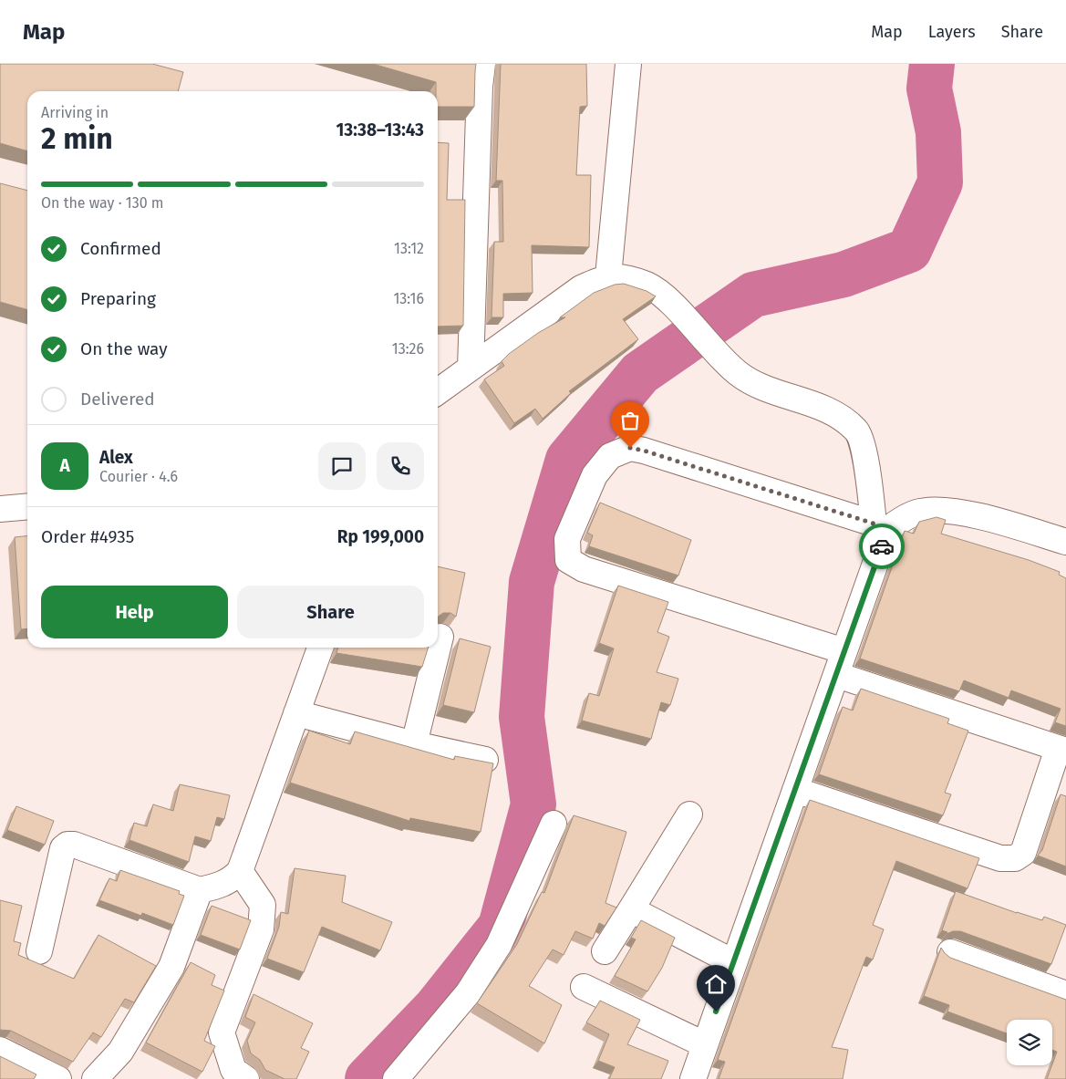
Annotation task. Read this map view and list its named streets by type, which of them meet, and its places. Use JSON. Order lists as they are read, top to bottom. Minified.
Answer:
{"page":{"header":"Map","nav":["Map","Layers","Share"],"heading":["2 min","Arriving in","13:38–13:43"],"panel":["Alex","Courier · 4.6","Order #4935","Rp 199,000"],"bar":"On the way · 130 m","list":[["Confirmed","13:12"],["Preparing","13:16"],["On the way","13:26"],"Delivered"],"round":"A","buttons":["Help","Share"]}}
